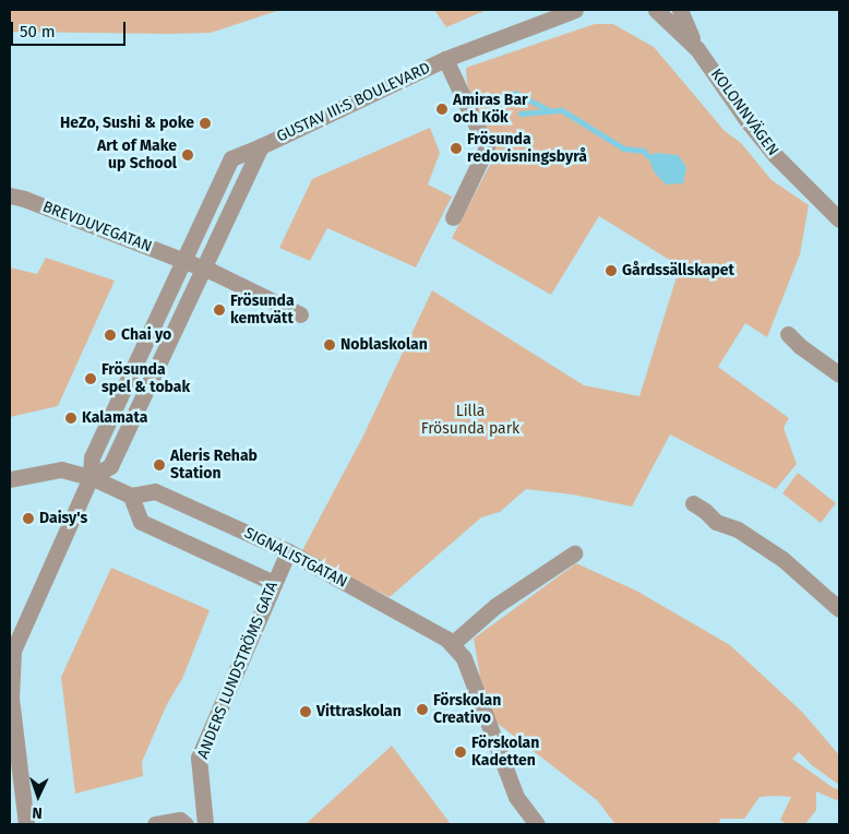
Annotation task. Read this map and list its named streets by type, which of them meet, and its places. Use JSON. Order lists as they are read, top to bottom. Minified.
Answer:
{"streets":{"street":["GUSTAV III:S BOULEVARD","KOLONNVÄGEN","BREVDUVEGATAN","SIGNALISTGATAN","ANDERS LUNDSTRÖMS GATA"]},"crossings":[["GUSTAV III:S BOULEVARD","BREVDUVEGATAN"],["SIGNALISTGATAN","ANDERS LUNDSTRÖMS GATA"]],"parks":["Lilla Frösunda park"],"places":["Amiras Bar och Kök","HeZo, Sushi & poke","Frösunda redovisningsbyrå","Art of Make up School","Gårdssällskapet","Frösunda kemtvätt","Chai yo","Noblaskolan","Frösunda spel & tobak","Kalamata","Aleris Rehab Station","Daisy's","Förskolan Creativo","Vittraskolan","Förskolan Kadetten"],"scale_bar":"50 m","north":"bottom"}
